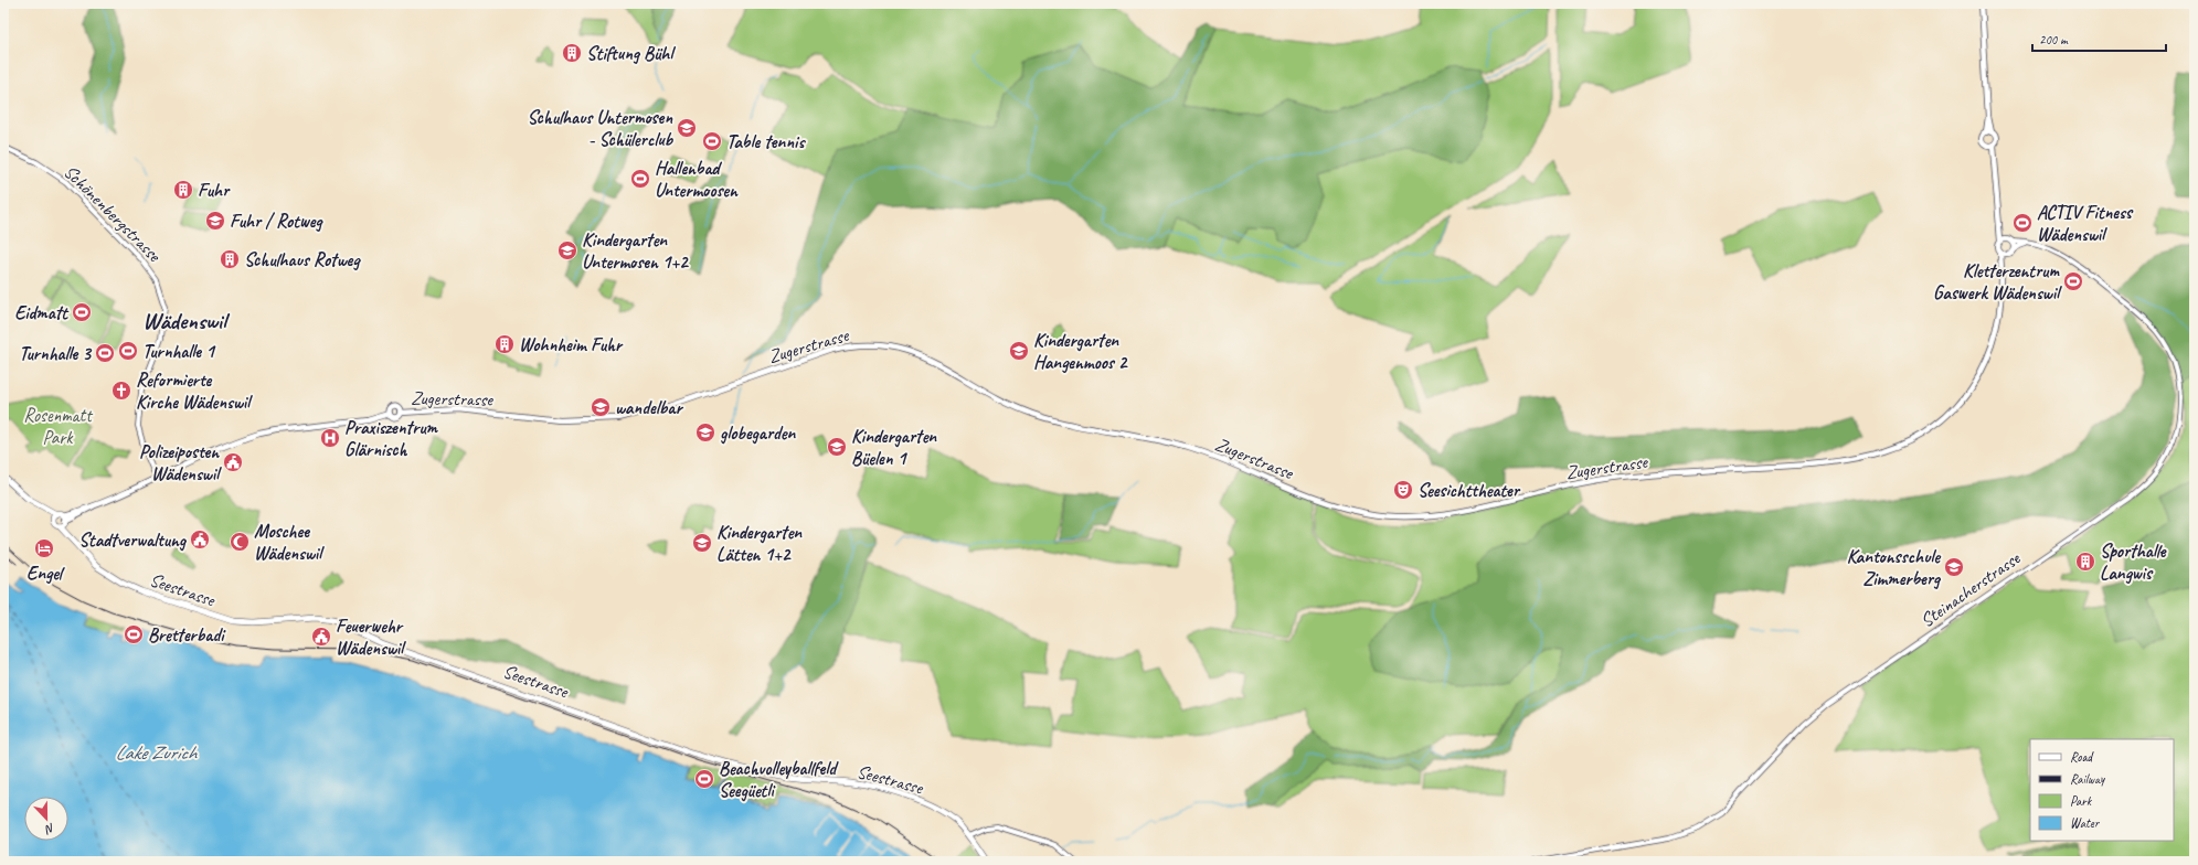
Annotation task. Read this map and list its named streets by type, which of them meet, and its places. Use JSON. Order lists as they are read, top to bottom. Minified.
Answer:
{"streets":{"main road":["Zugerstrasse","Seestrasse"],"street":["Schönenbergstrasse","Steinacherstrasse"]},"crossings":[["Schönenbergstrasse","Zugerstrasse"],["Zugerstrasse","Seestrasse"],["Zugerstrasse","Steinacherstrasse"]],"districts":["Wädenswil"],"water":["Lake Zurich"],"parks":["Rosenmatt Park"],"places":{"building":["Stiftung Bühl","Fuhr","Schulhaus Rotweg","Wohnheim Fuhr","Sporthalle Langwis"],"school or university":["Schulhaus Untermosen - Schülerclub","Fuhr / Rotweg","Kindergarten Untermosen 1+2","Kindergarten Hangenmoos 2","wandelbar","globegarden","Kindergarten Büelen 1","Kindergarten Lätten 1+2","Kantonsschule Zimmerberg"],"sports":["Table tennis","Hallenbad Untermoosen","ACTIV Fitness Wädenswil","Kletterzentrum Gaswerk Wädenswil","Eidmatt","Turnhalle 1","Turnhalle 3","Bretterbadi","Beachvolleyballfeld Seegüetli"],"church":["Reformierte Kirche Wädenswil"],"hospital":["Praxiszentrum Glärnisch"],"public building":["Polizeiposten Wädenswil","Stadtverwaltung","Feuerwehr Wädenswil"],"theatre":["Seesichttheater"],"mosque":["Moschee Wädenswil"],"hotel":["Engel"]},"legend":["Road","Railway","Park","Water"],"scale_bar":"200 m","north":"bottom"}
